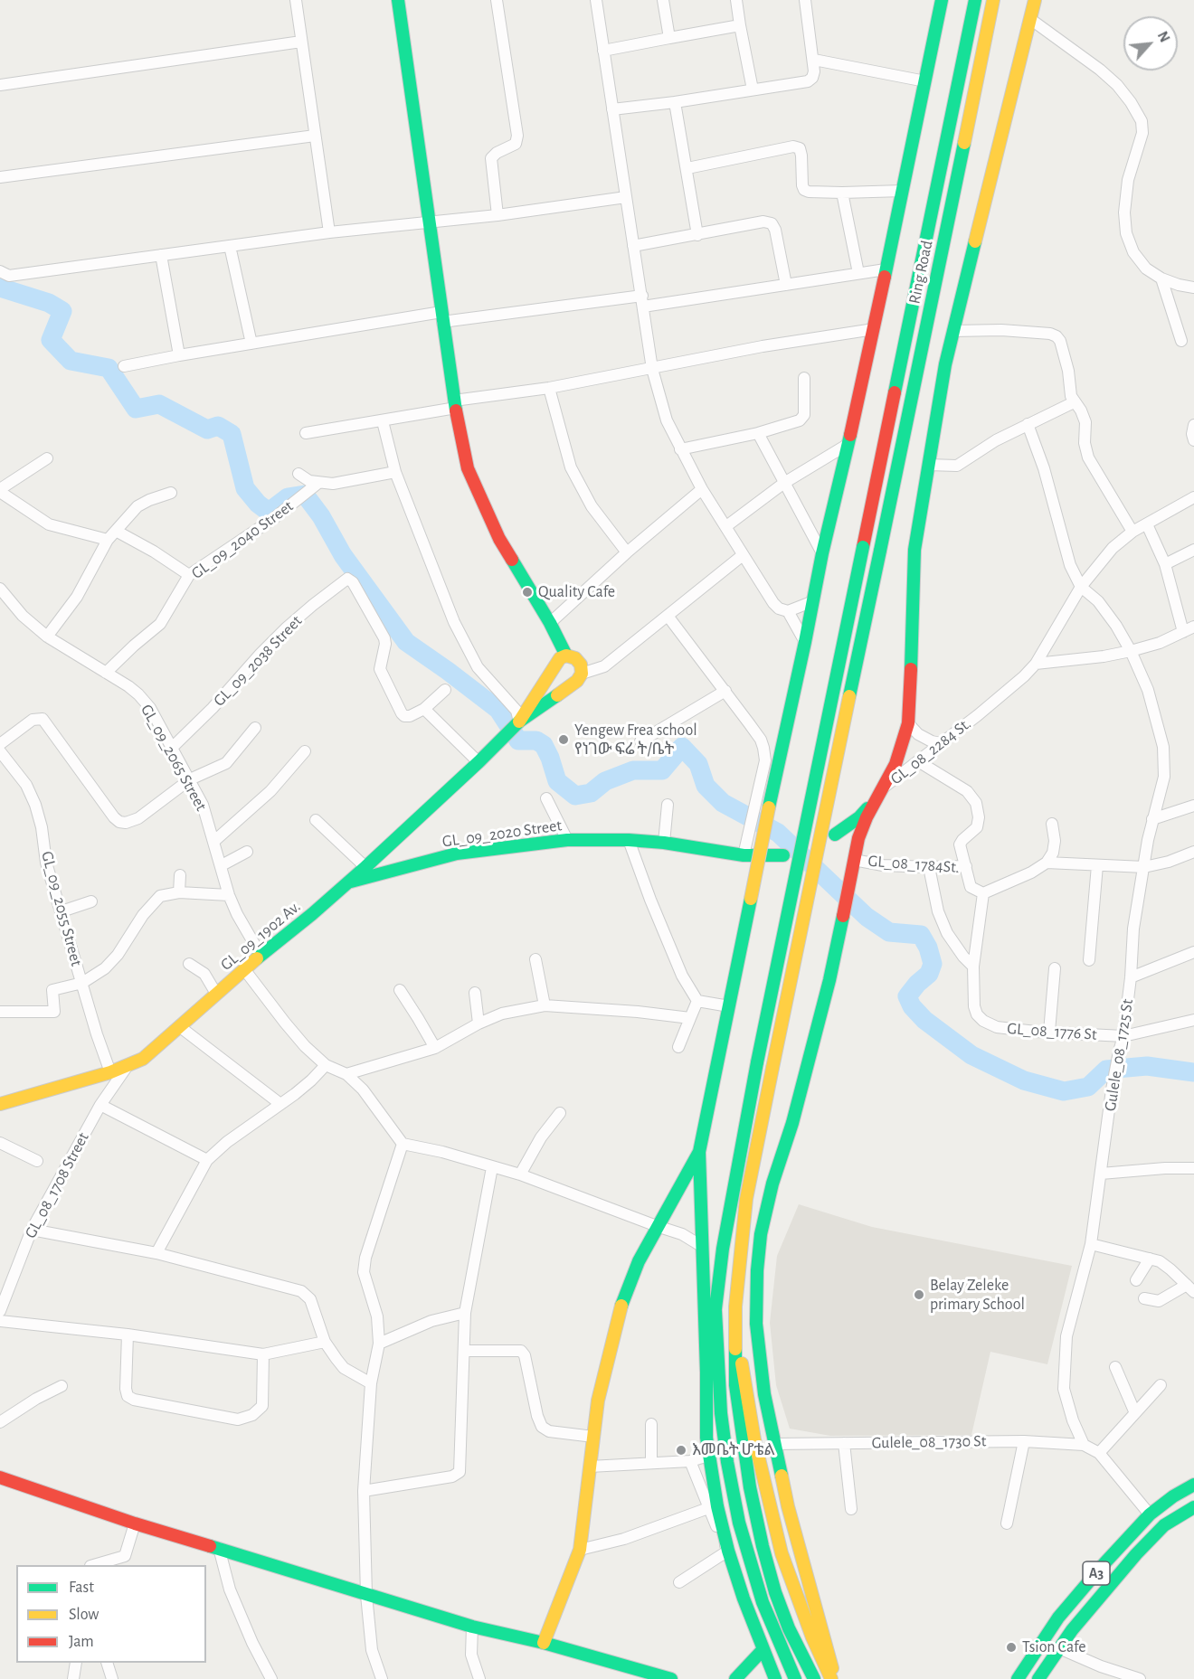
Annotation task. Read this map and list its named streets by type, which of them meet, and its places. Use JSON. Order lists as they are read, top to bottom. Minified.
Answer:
{"streets":{"main road":["Ring Road","GL_09_2020 Street","GL_09_1902 Av.","A3"],"street":["GL_09_2040 Street","GL_09_2038 Street","GL_08_2284 St.","GL_09_2065 Street","GL_08_1784St.","GL_09_2055 Street","GL_08_1776 St","Gulele_08_1725 St","GL_08_1708 Street","Gulele_08_1730 St"]},"crossings":[["GL_09_2040 Street","GL_09_2065 Street"],["GL_09_2038 Street","GL_09_2065 Street"],["GL_08_2284 St.","Gulele_08_1725 St"],["GL_09_2065 Street","GL_09_1902 Av."],["GL_09_2020 Street","GL_09_1902 Av."],["GL_08_1784St.","GL_08_1776 St"],["GL_09_2055 Street","GL_09_1902 Av."],["GL_09_1902 Av.","GL_08_1708 Street"],["GL_08_1776 St","Gulele_08_1725 St"],["Gulele_08_1725 St","Gulele_08_1730 St"]],"places":["Quality Cafe","Yengew Frea school የነገው ፍሬ ት/ቤት","Belay Zeleke primary School","እመቤት ሆቴል","Tsion Cafe"],"legend":["Fast","Slow","Jam"],"north":"top right"}
